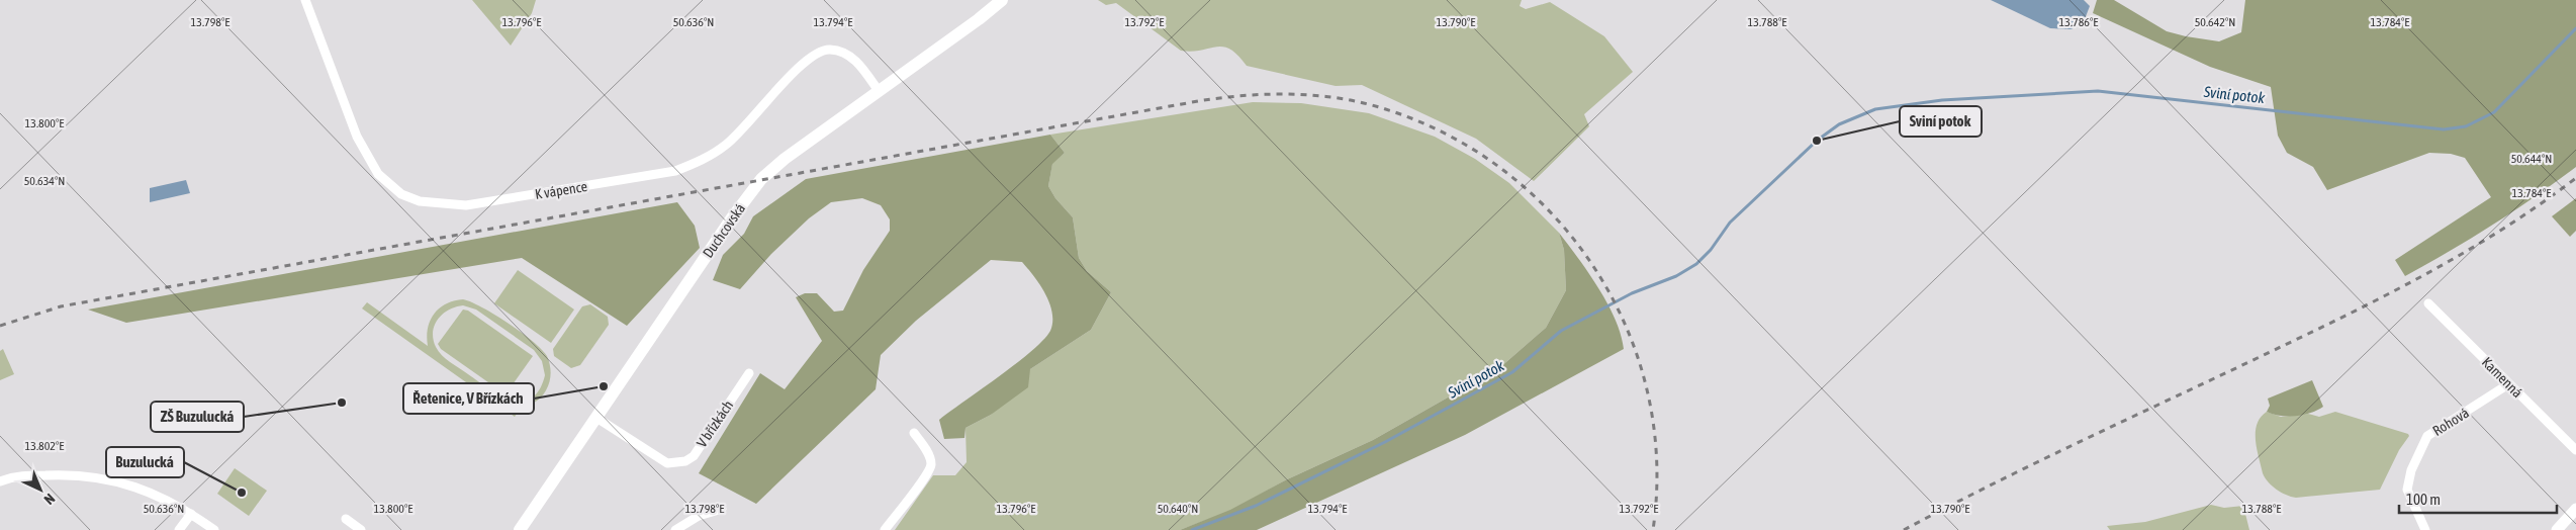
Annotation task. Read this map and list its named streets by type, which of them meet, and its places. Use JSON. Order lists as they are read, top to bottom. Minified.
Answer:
{"streets":{"main road":["Duchcovská"],"street":["K vápence","Kamenná","Rohová","V břízkách"]},"crossings":[["K vápence","Duchcovská"],["Duchcovská","V břízkách"],["Kamenná","Rohová"]],"water":["Sviní potok"],"places":["Sviní potok","Řetenice, V Břízkách","ZŠ Buzulucká","Buzulucká"],"scale_bar":"100 m","north":"bottom right","coordinates":["50.636°N","50.642°N","13.784°E","13.798°E","13.796°E","13.794°E","13.792°E","13.790°E","13.788°E","13.786°E","13.800°E","50.644°N","50.634°N","13.802°E","50.640°N"]}
